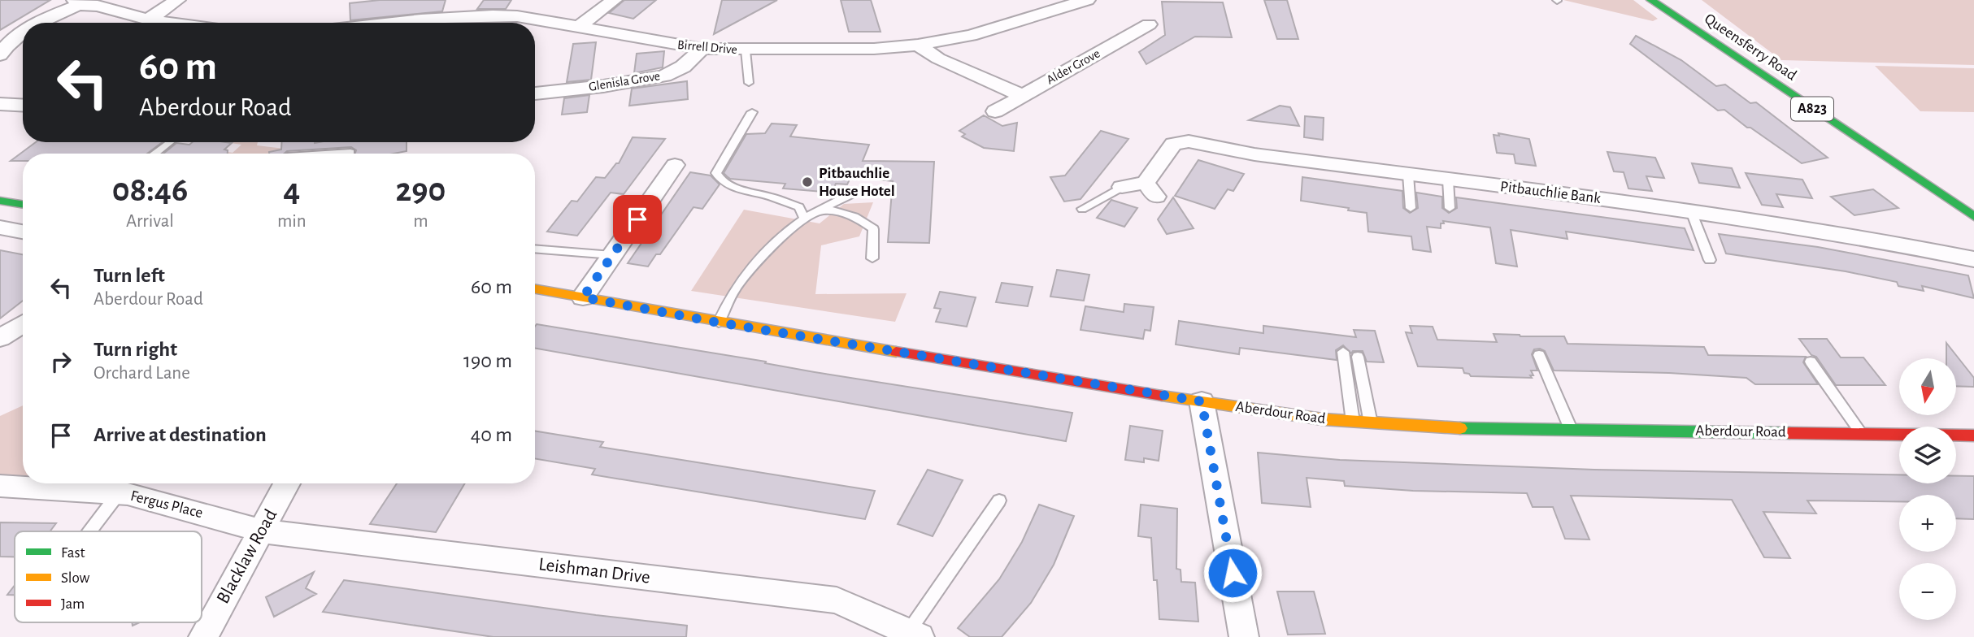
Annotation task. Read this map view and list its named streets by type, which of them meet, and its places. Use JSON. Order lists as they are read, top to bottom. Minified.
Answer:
{"streets":{"main road":["Queensferry Road","A823","Aberdour Road"],"street":["Birrell Drive","Alder Grove","Glenisla Grove","Pitbauchlie Bank","Fergus Place","Blacklaw Road","Leishman Drive"]},"crossings":[["Birrell Drive","Glenisla Grove"],["Fergus Place","Blacklaw Road"],["Fergus Place","Leishman Drive"],["Blacklaw Road","Leishman Drive"]],"places":["Pitbauchlie House Hotel"],"legend":["Fast","Slow","Jam"],"north":"bottom","page":{"turn":["60 m","Aberdour Road"],"eta":["08:46","Arrival","4","min","290","m"],"list":[{"name":"Turn left","note":"Aberdour Road","value":"60 m"},{"name":"Turn right","note":"Orchard Lane","value":"190 m"},{"name":"Arrive at destination","value":"40 m"}],"map_buttons":["+","−"]}}
